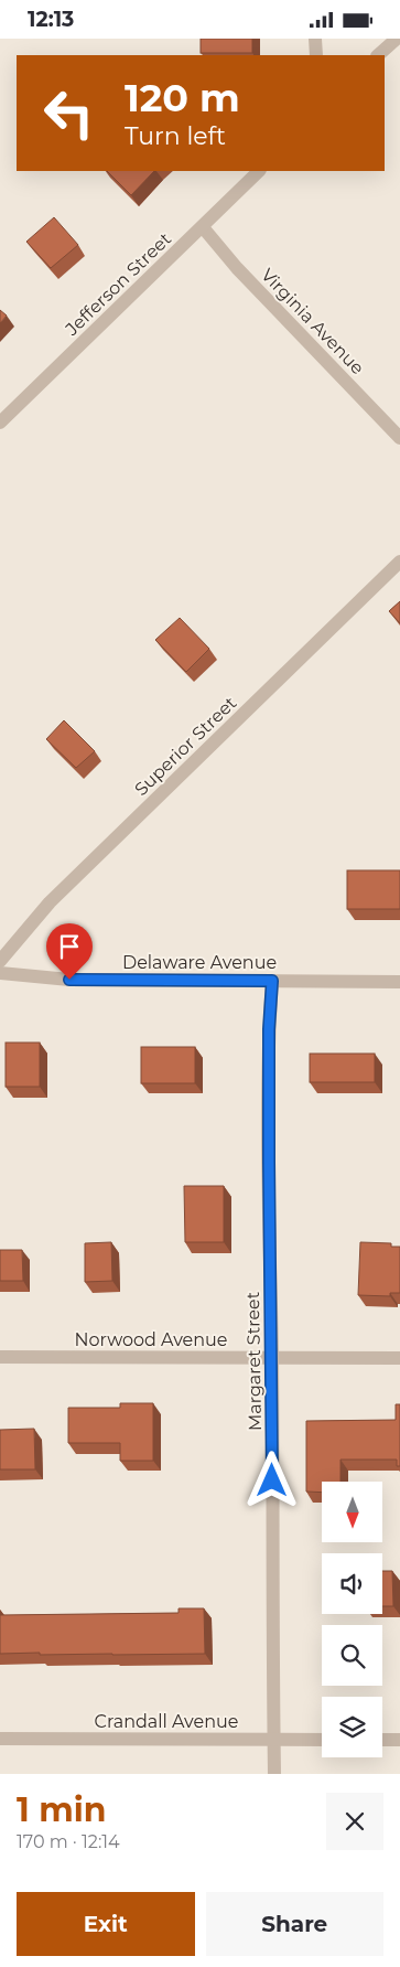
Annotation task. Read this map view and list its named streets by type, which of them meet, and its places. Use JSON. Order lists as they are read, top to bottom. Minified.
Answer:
{"streets":{"street":["Jefferson Street","Virginia Avenue","Superior Street","Delaware Avenue","Norwood Avenue","Margaret Street","Crandall Avenue"]},"crossings":[["Jefferson Street","Virginia Avenue"],["Delaware Avenue","Margaret Street"],["Norwood Avenue","Margaret Street"],["Margaret Street","Crandall Avenue"]],"north":"bottom","page":{"status":"12:13","turn":["120 m","Turn left"],"heading":["1 min","170 m · 12:14"],"buttons":["Exit","Share"]}}
